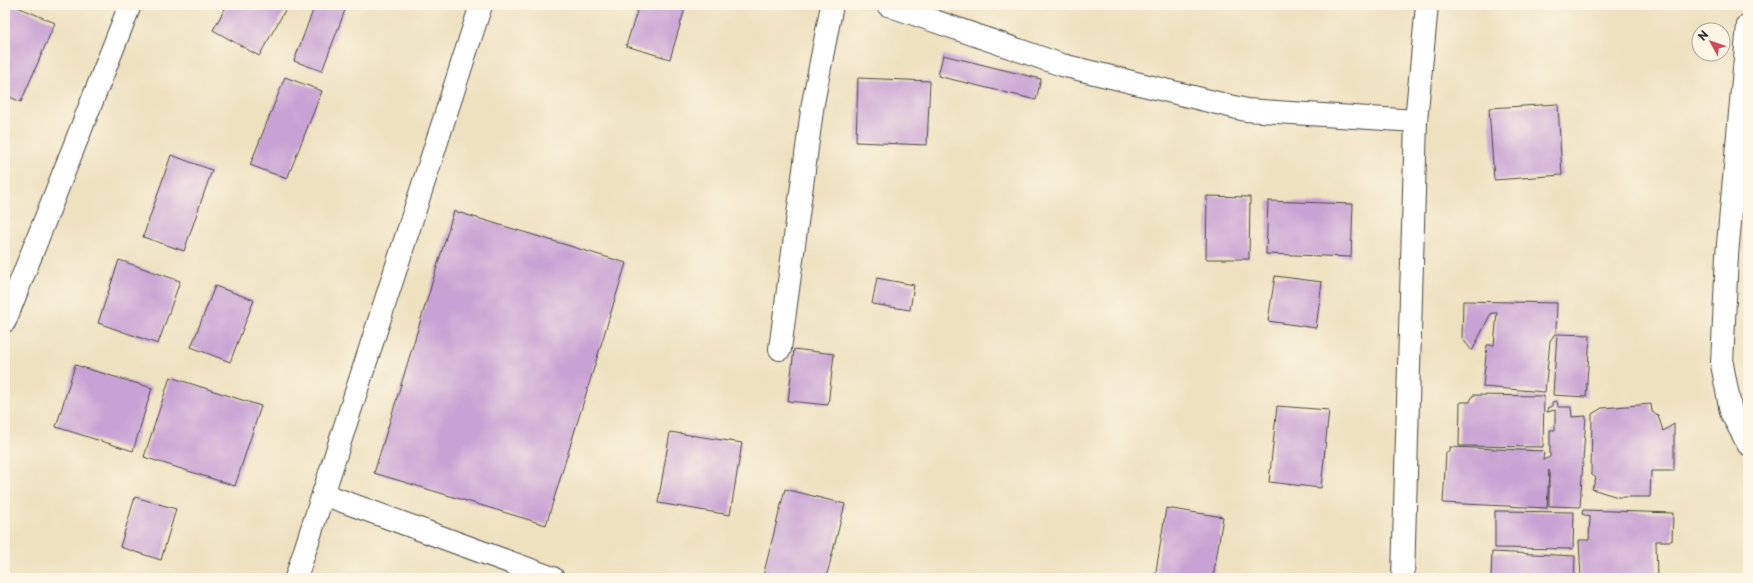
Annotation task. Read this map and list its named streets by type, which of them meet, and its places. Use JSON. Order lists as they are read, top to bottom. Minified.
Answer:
{"north":"top left"}
